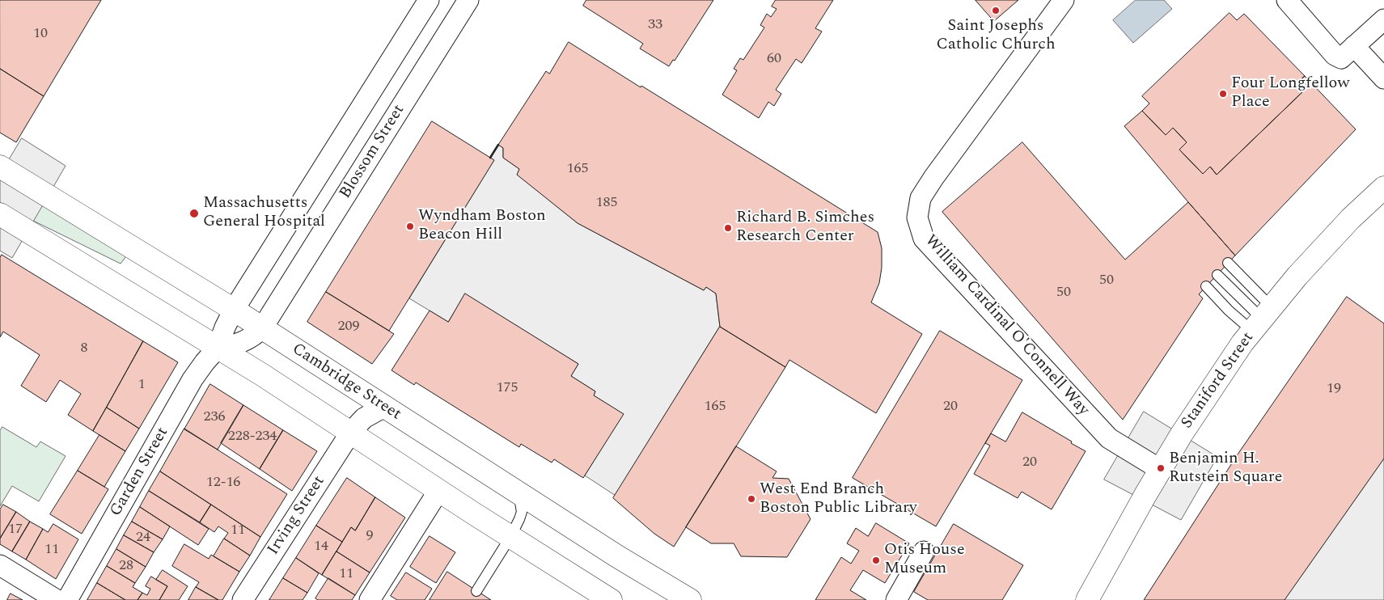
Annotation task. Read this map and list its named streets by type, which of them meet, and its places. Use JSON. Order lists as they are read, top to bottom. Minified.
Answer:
{"streets":{"main road":["Staniford Street","Cambridge Street"],"street":["Blossom Street","William Cardinal O'Connell Way","Garden Street","Irving Street"]},"crossings":[["Blossom Street","Cambridge Street"],["Blossom Street","Garden Street"],["William Cardinal O'Connell Way","Staniford Street"],["Cambridge Street","Irving Street"]],"places":["Saint Josephs Catholic Church","Four Longfellow Place","Massachusetts General Hospital","Wyndham Boston Beacon Hill","Richard B. Simches Research Center","Benjamin H. Rutstein Square","West End Branch Boston Public Library","Otis House Museum"],"house_numbers":["33","10","60","165","185","50","50","209","8","1","175","19","165","20","236","228-234","20","12-16","17","11","9","24","14","11","28","11"]}
